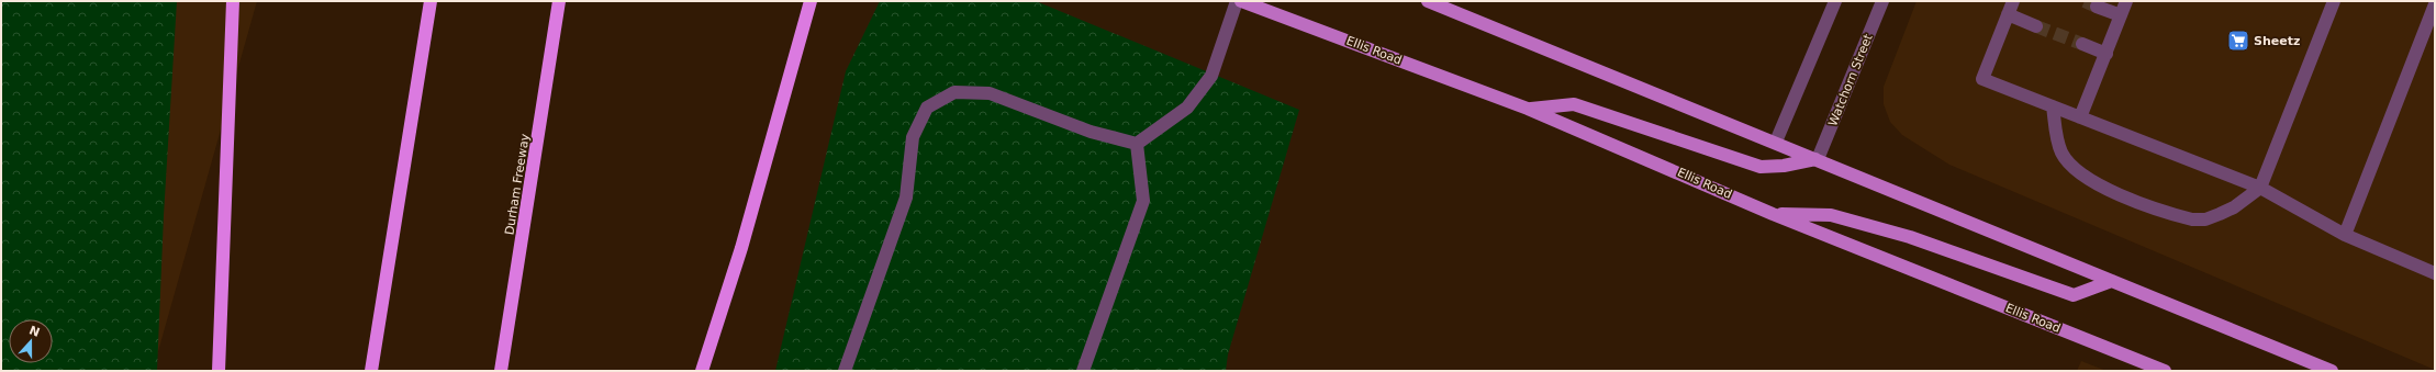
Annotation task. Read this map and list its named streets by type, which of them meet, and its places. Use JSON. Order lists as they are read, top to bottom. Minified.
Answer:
{"streets":{"highway":["Durham Freeway"],"main road":["Ellis Road"],"street":["Watchorn Street"]},"places":{"supermarket":["Sheetz"]},"north":"top"}
